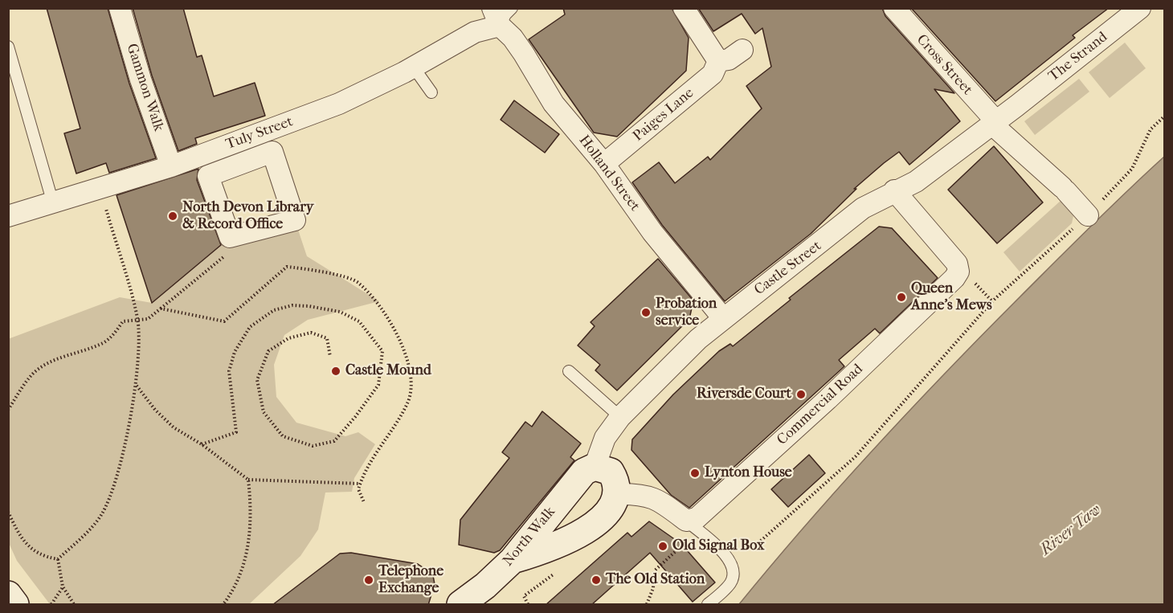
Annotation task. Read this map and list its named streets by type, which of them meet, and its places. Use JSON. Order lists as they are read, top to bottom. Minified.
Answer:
{"streets":{"street":["The Strand","Cross Street","Gammon Walk","Paiges Lane","Tuly Street","Holland Street","Castle Street","Commercial Road","North Walk"]},"crossings":[["The Strand","Castle Street"],["Cross Street","Castle Street"],["Gammon Walk","Tuly Street"],["Paiges Lane","Holland Street"],["Tuly Street","Holland Street"],["Holland Street","Castle Street"],["Castle Street","Commercial Road"],["Castle Street","North Walk"]],"water":["River Taw"],"places":["North Devon Library & Record Office","Queen Anne's Mews","Probation service","Castle Mound","Riversde Court","Lynton House","Old Signal Box","Telephone Exchange","The Old Station"]}
